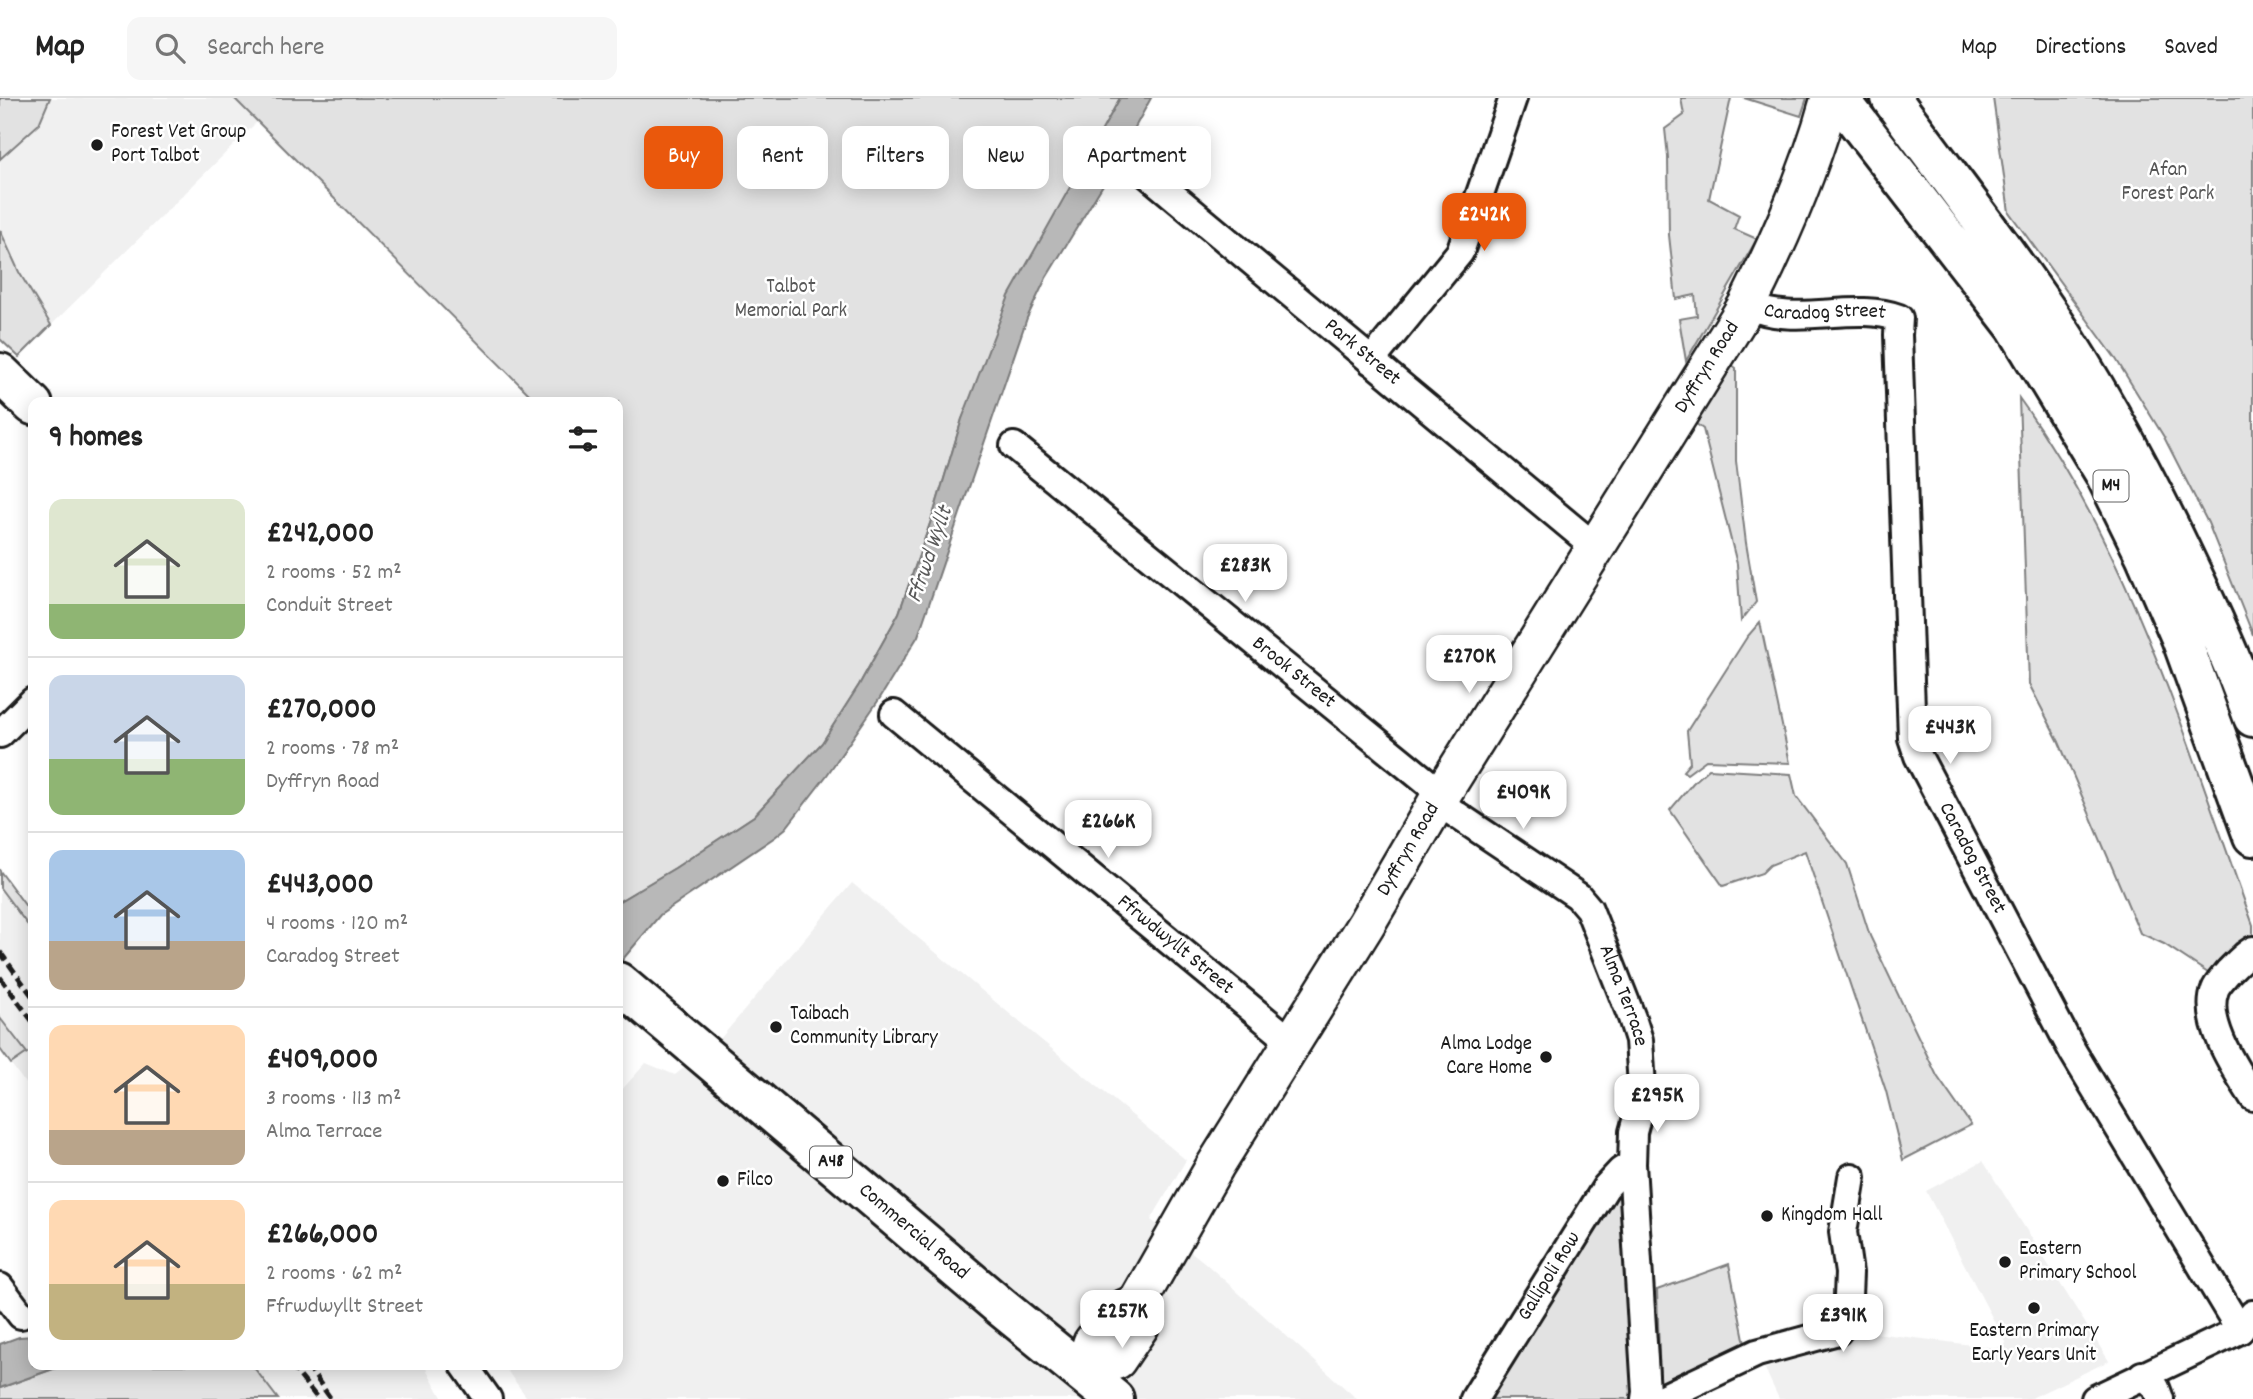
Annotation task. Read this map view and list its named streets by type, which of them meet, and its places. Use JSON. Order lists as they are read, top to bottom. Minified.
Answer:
{"streets":{"main road":["M4","A48","Commercial Road"],"street":["Caradog Street","Park Street","Dyffryn Road","Brook Street","Ffrwdwyllt Street","Alma Terrace","Gallipoli Row"]},"crossings":[["Caradog Street","Dyffryn Road"],["Park Street","Dyffryn Road"],["Dyffryn Road","Brook Street"],["Dyffryn Road","Ffrwdwyllt Street"],["Dyffryn Road","Alma Terrace"],["Dyffryn Road","Commercial Road"],["Brook Street","Alma Terrace"],["Alma Terrace","Gallipoli Row"]],"water":["Ffrwd Wyllt"],"parks":["Afan Forest Park","Talbot Memorial Park"],"places":["Forest Vet Group Port Talbot","Taibach Community Library","Alma Lodge Care Home","Filco","Kingdom Hall","Eastern Primary School","Eastern Primary Early Years Unit"],"page":{"header":"Map","search":"Search here","nav":["Map","Directions","Saved"],"chip":["Buy","Rent","Filters","New","Apartment"],"price":["£242K","£283K","£270K","£443K","£409K","£266K","£295K","£257K","£391K"],"heading":"9 homes","list":[{"name":"£242,000","note":"2 rooms · 52 m² · Conduit Street"},{"name":"£270,000","note":"2 rooms · 78 m² · Dyffryn Road"},{"name":"£443,000","note":"4 rooms · 120 m² · Caradog Street"},{"name":"£409,000","note":"3 rooms · 113 m² · Alma Terrace"},{"name":"£266,000","note":"2 rooms · 62 m² · Ffrwdwyllt Street"}]}}
